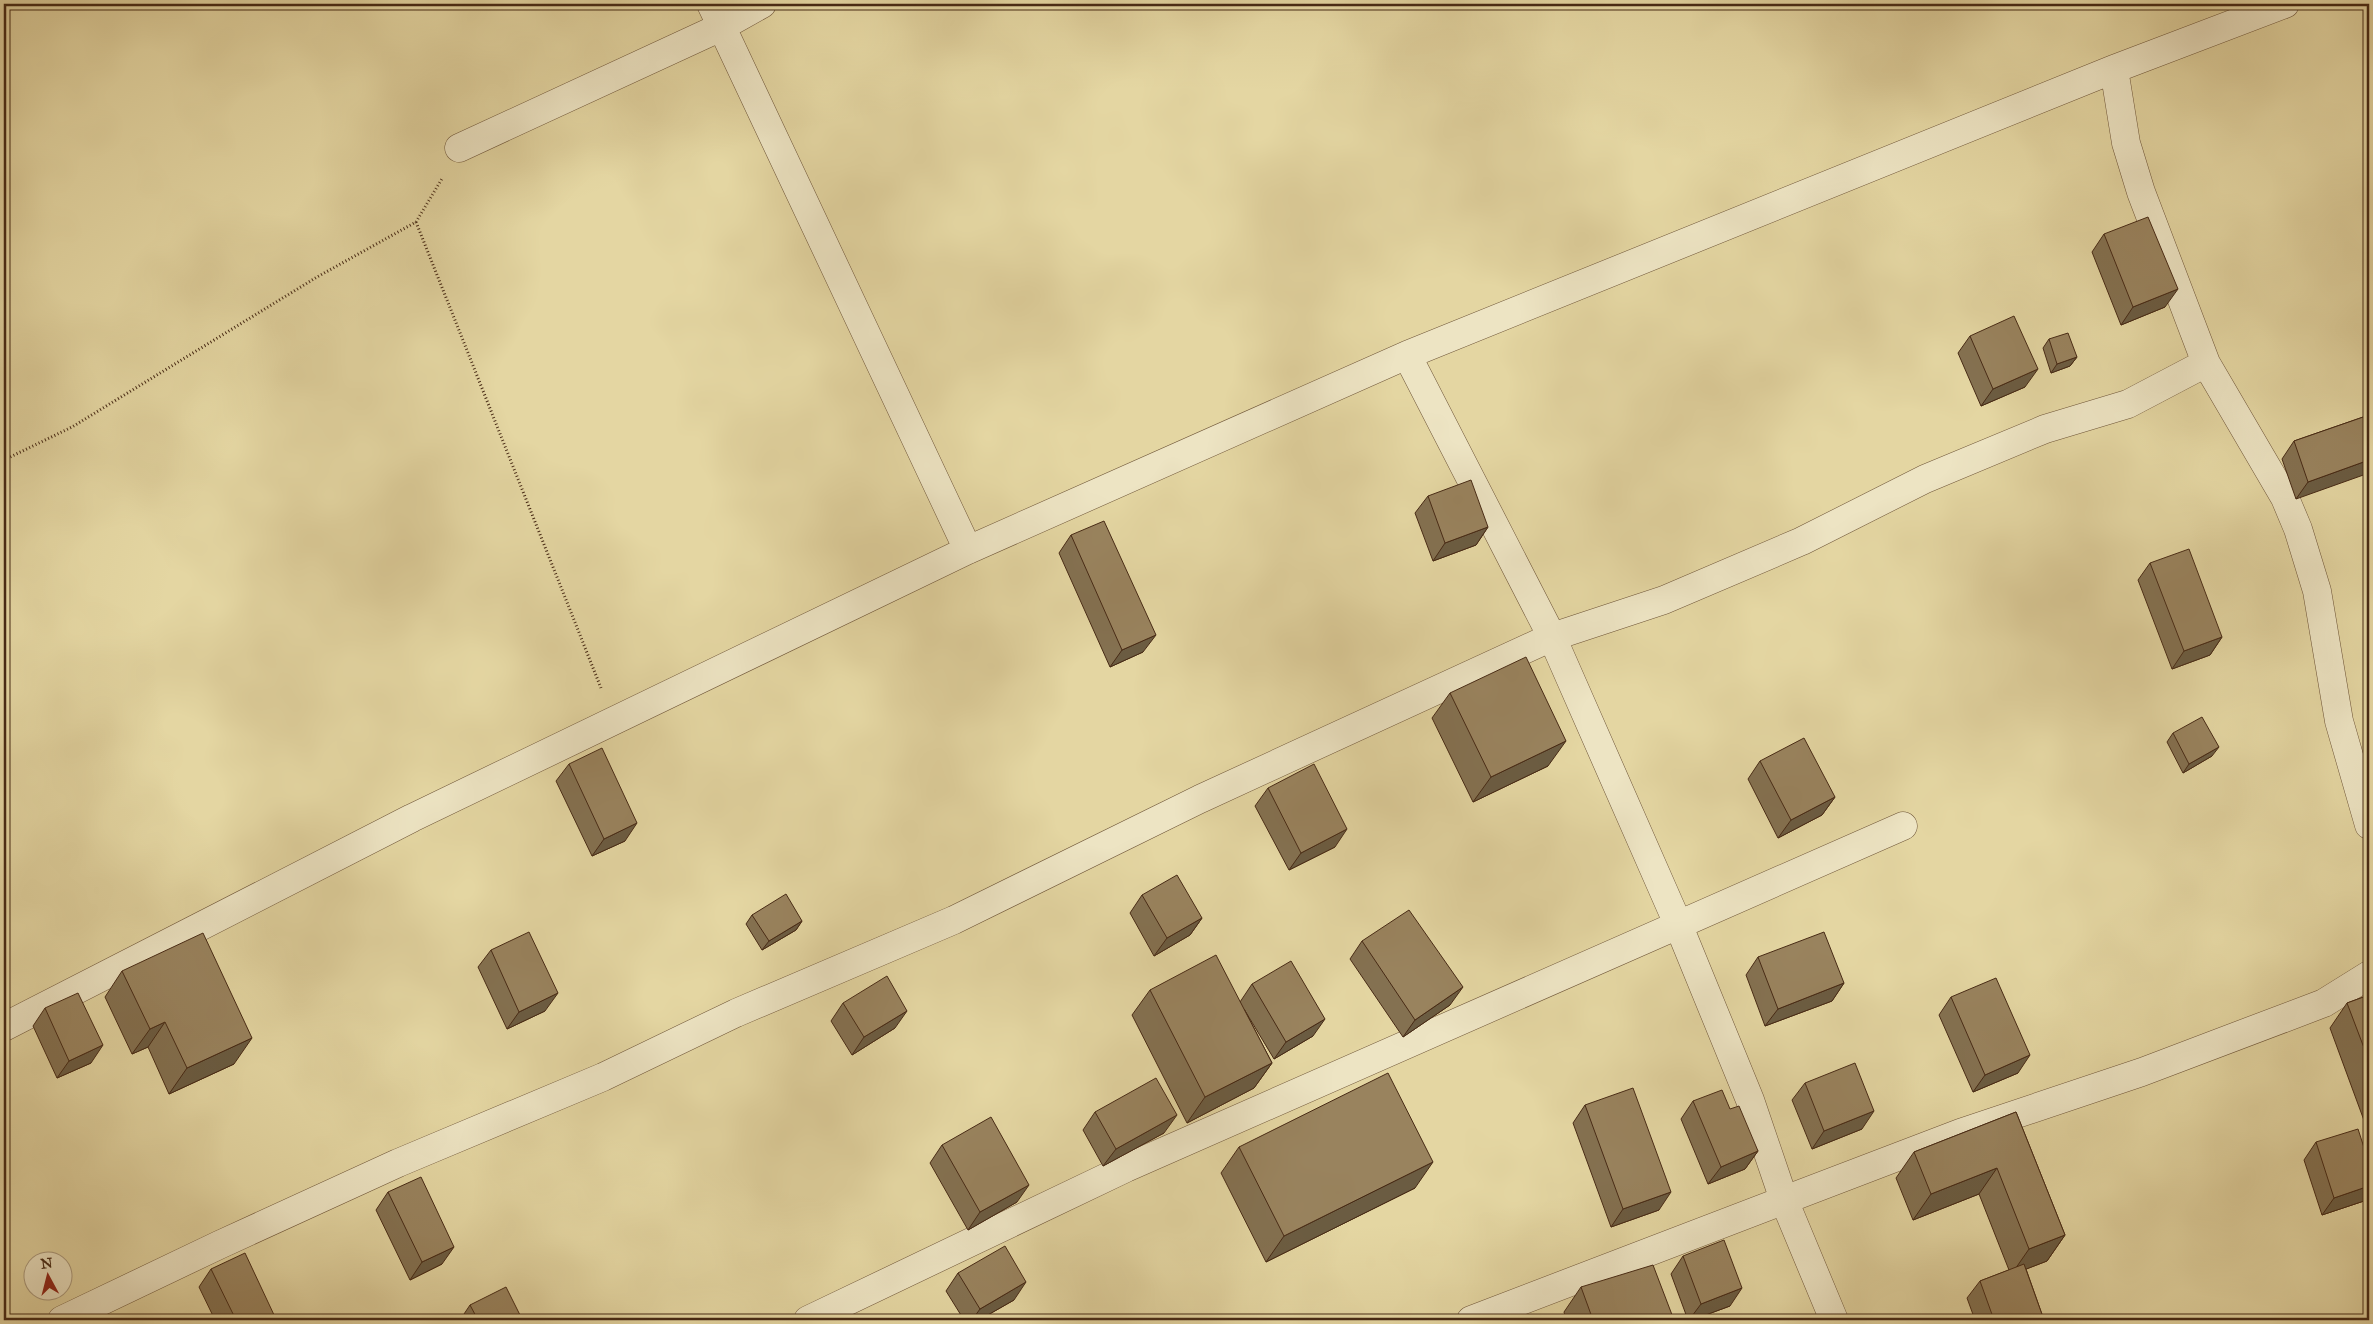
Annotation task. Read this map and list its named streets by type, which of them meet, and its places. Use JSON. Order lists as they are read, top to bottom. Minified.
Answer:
{"north":"top"}
